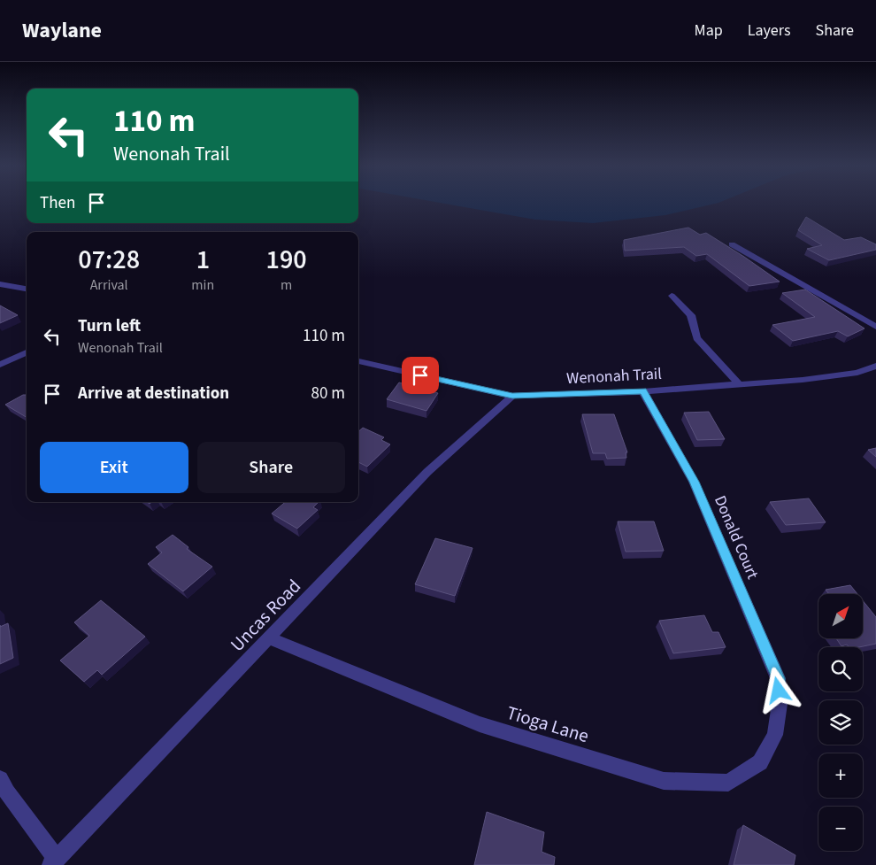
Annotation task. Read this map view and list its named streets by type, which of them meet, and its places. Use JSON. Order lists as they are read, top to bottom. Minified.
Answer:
{"streets":{"street":["Wenonah Trail","Donald Court","Uncas Road","Tioga Lane"]},"crossings":[["Wenonah Trail","Donald Court"],["Wenonah Trail","Uncas Road"],["Donald Court","Tioga Lane"],["Uncas Road","Tioga Lane"]],"north":"top right","page":{"header":"Waylane","nav":["Map","Layers","Share"],"turn":["110 m","Wenonah Trail"],"then":"Then","eta":["07:28","Arrival","1","min","190","m"],"list":[{"name":"Turn left","note":"Wenonah Trail","value":"110 m"},{"name":"Arrive at destination","value":"80 m"}],"buttons":["Exit","Share"],"map_buttons":["+","−"]}}
